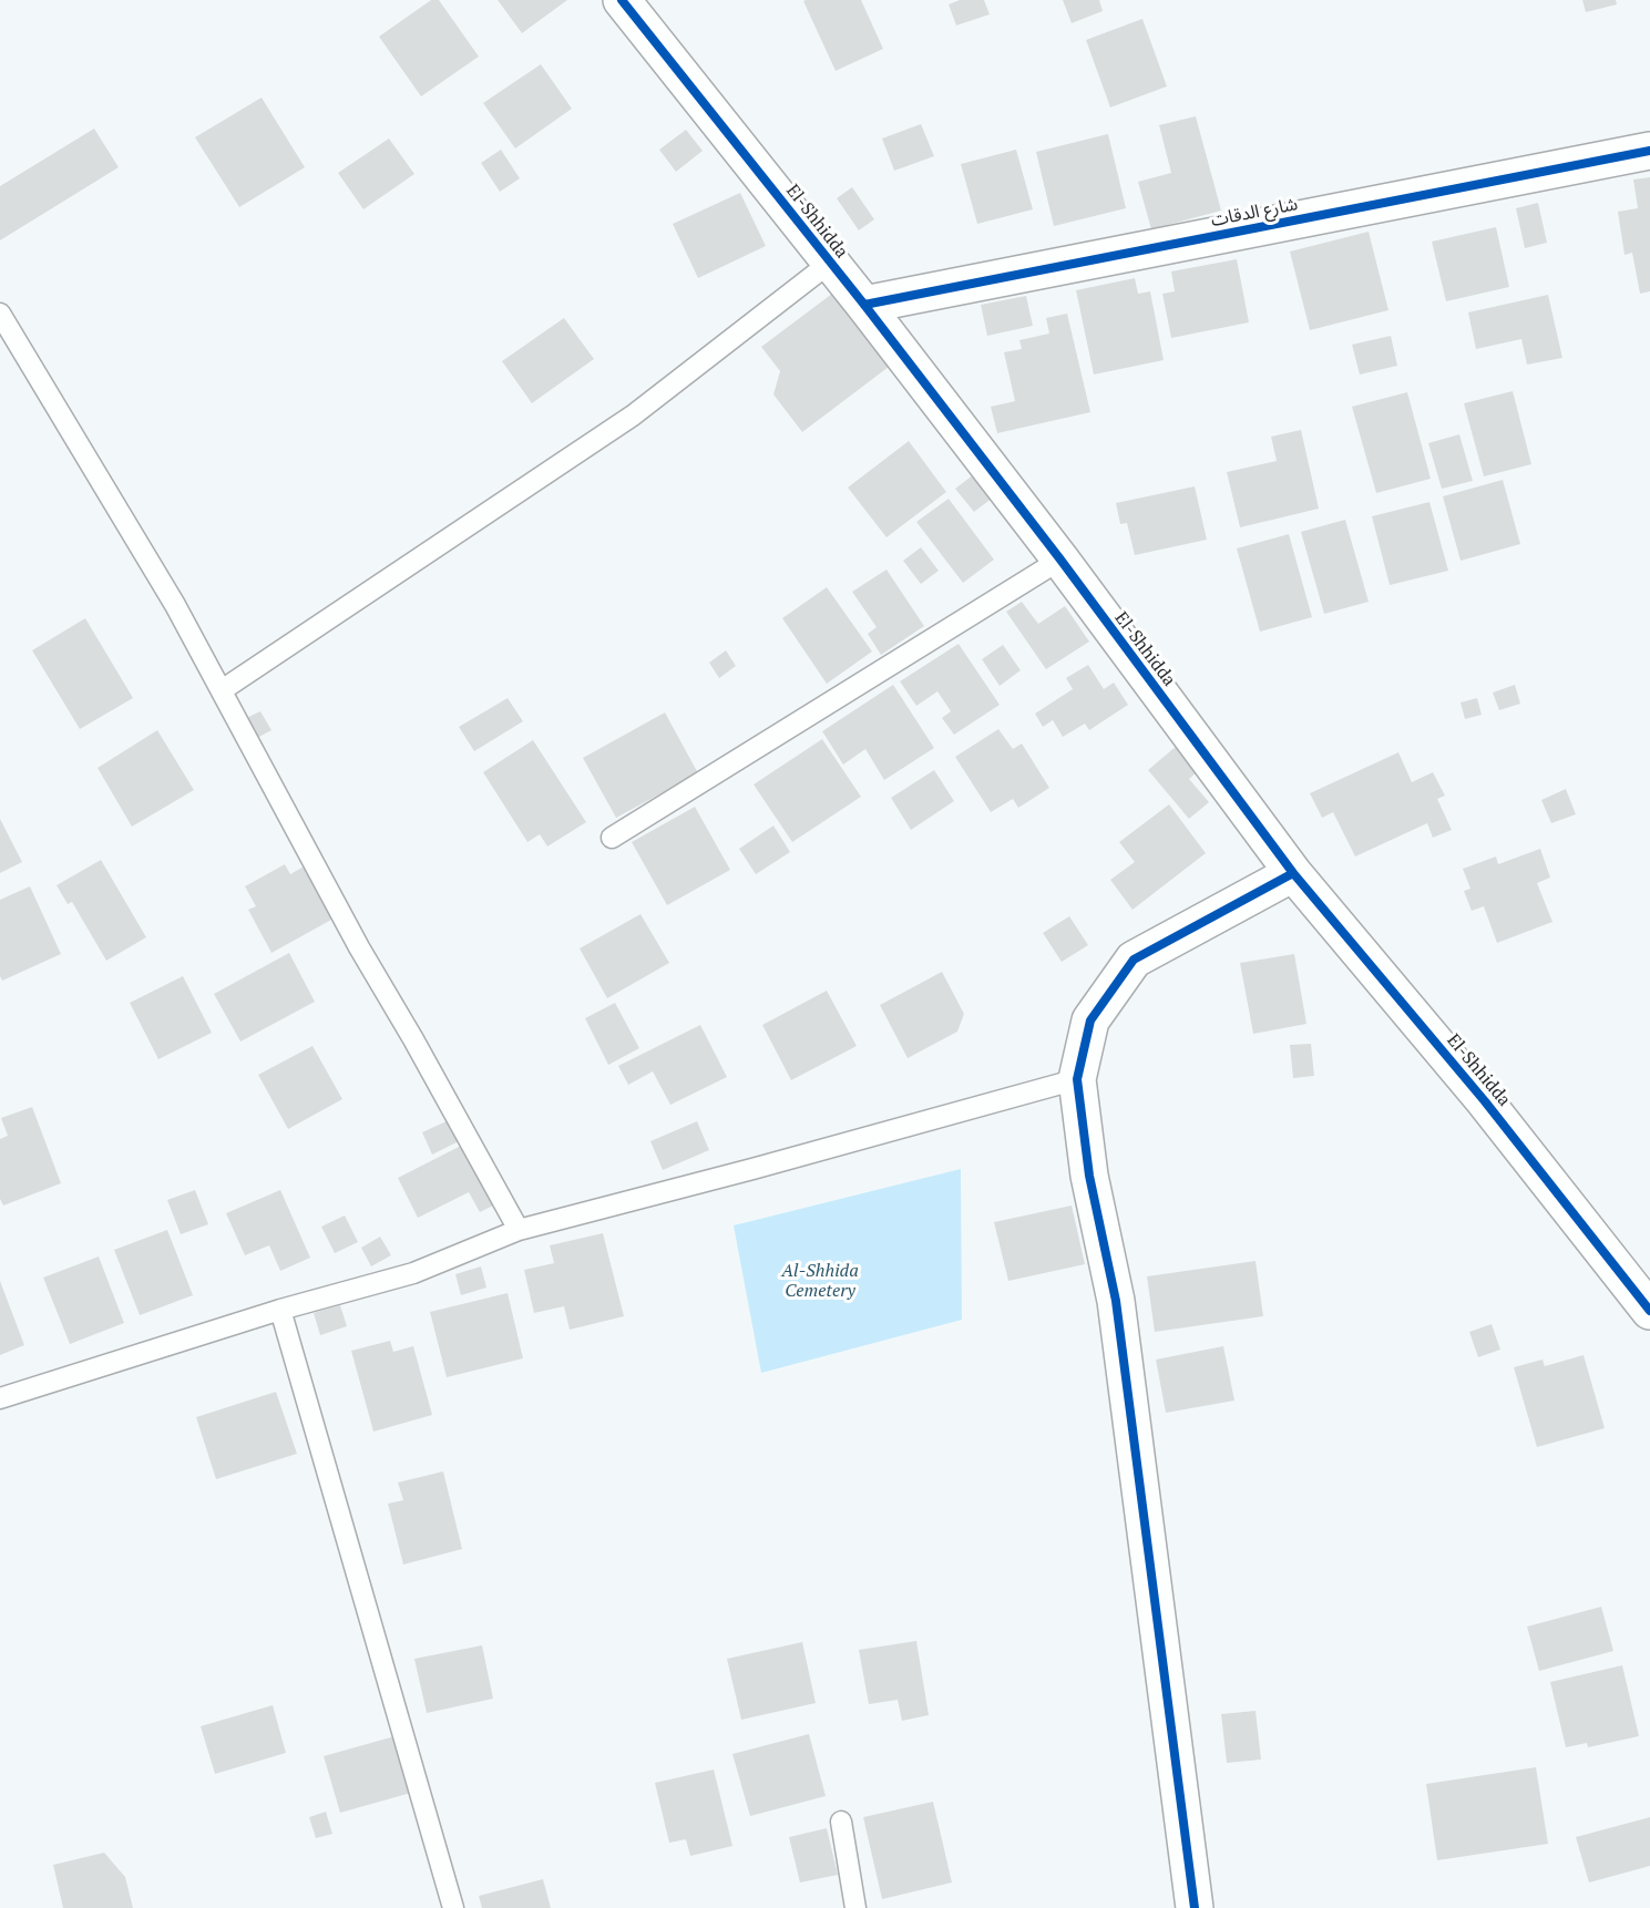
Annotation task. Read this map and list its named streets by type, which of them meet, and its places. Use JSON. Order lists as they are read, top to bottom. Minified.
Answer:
{"streets":{"street":["شارع الدقات","El-Shhidda"]},"crossings":[["شارع الدقات","El-Shhidda"]],"parks":["Al-Shhida Cemetery"]}
